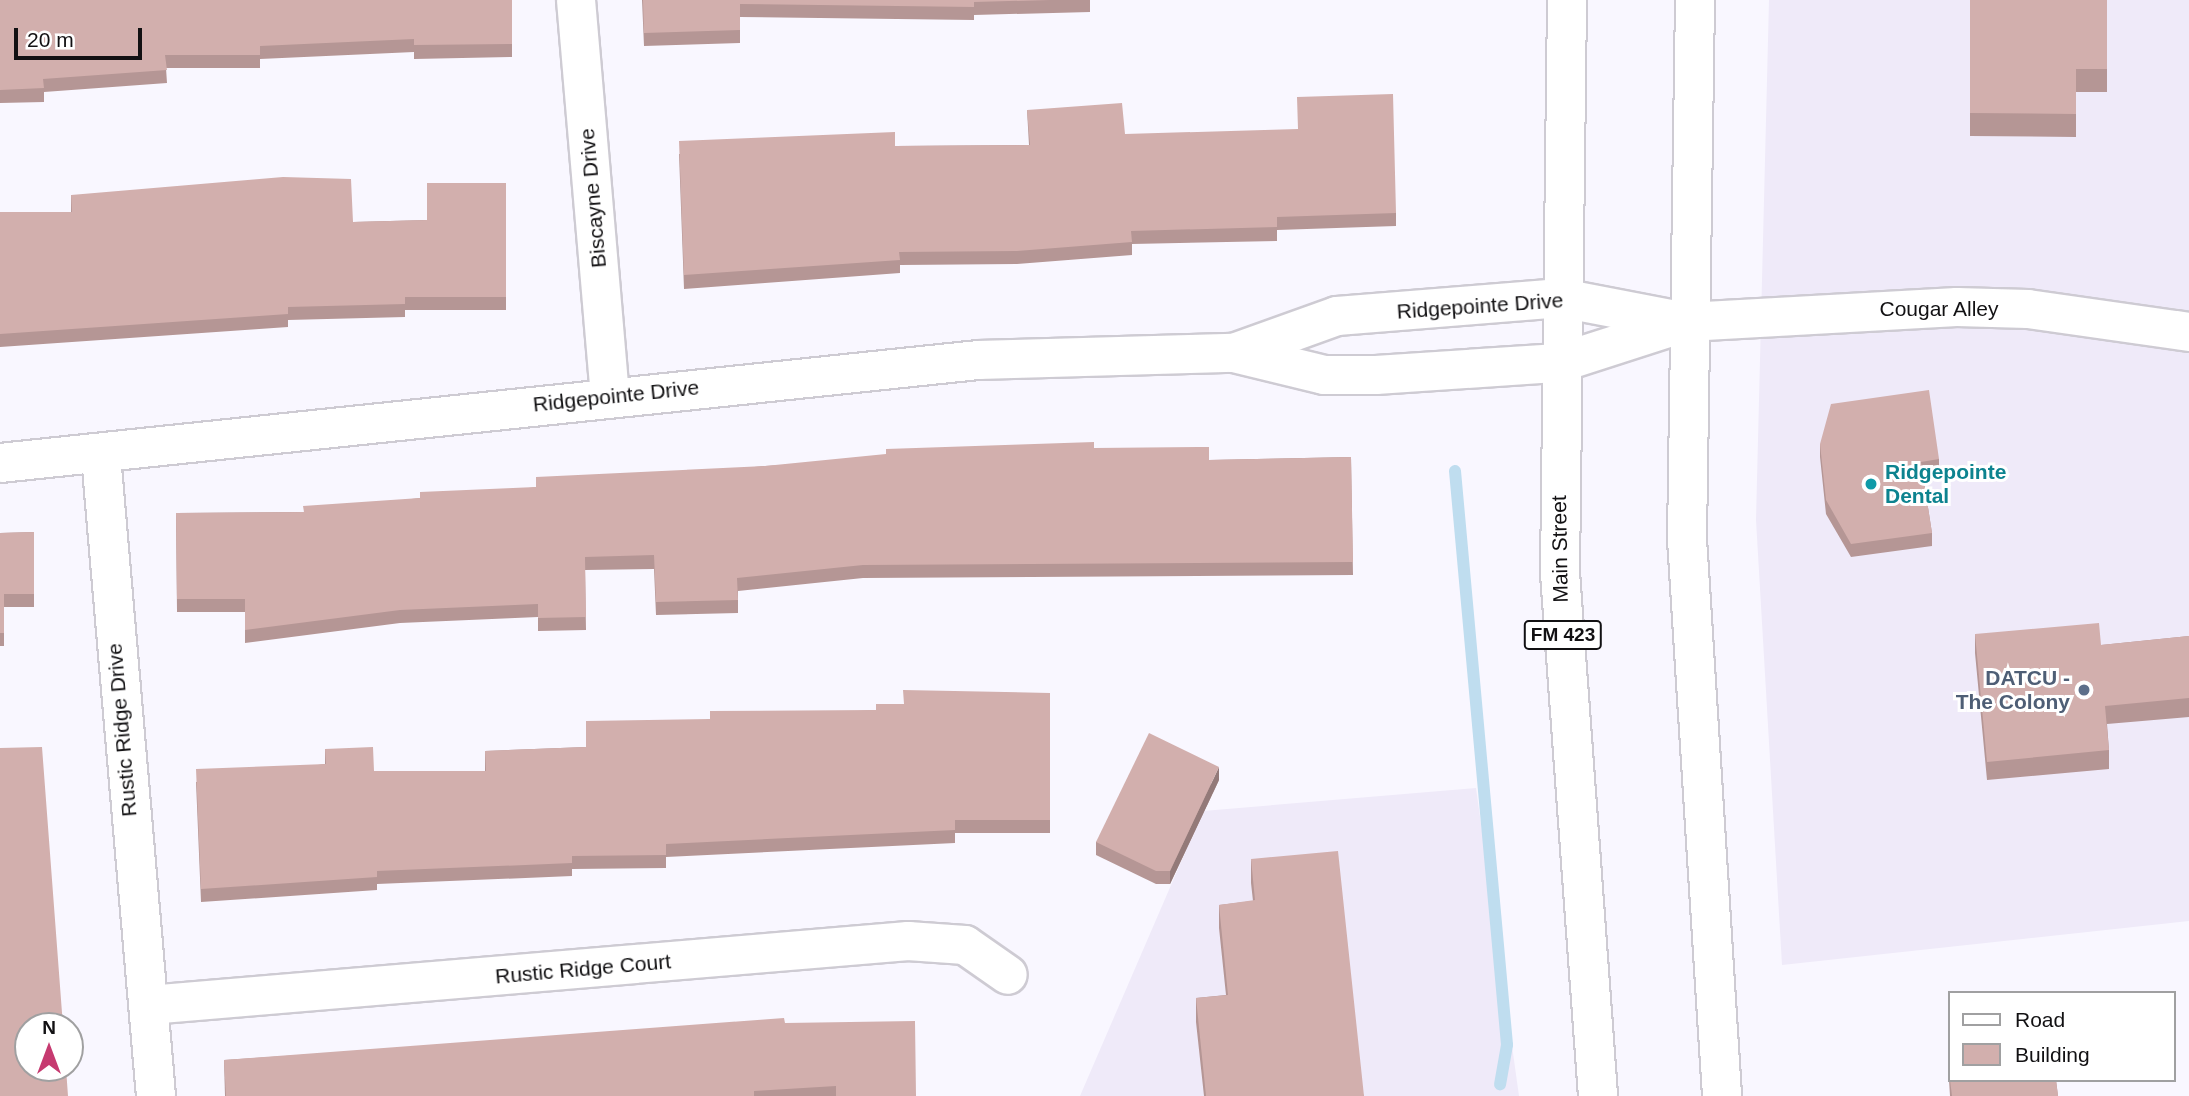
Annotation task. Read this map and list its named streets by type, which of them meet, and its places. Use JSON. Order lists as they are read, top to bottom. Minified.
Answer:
{"streets":{"street":["Biscayne Drive","Ridgepointe Drive","Cougar Alley","Main Street","FM 423","Rustic Ridge Drive","Rustic Ridge Court"]},"crossings":[["Biscayne Drive","Ridgepointe Drive"],["Ridgepointe Drive","Cougar Alley"],["Ridgepointe Drive","Main Street"],["Ridgepointe Drive","Rustic Ridge Drive"],["Rustic Ridge Drive","Rustic Ridge Court"]],"places":["Ridgepointe Dental","DATCU - The Colony"],"legend":["Road","Building"],"scale_bar":"20 m","north":"top"}
